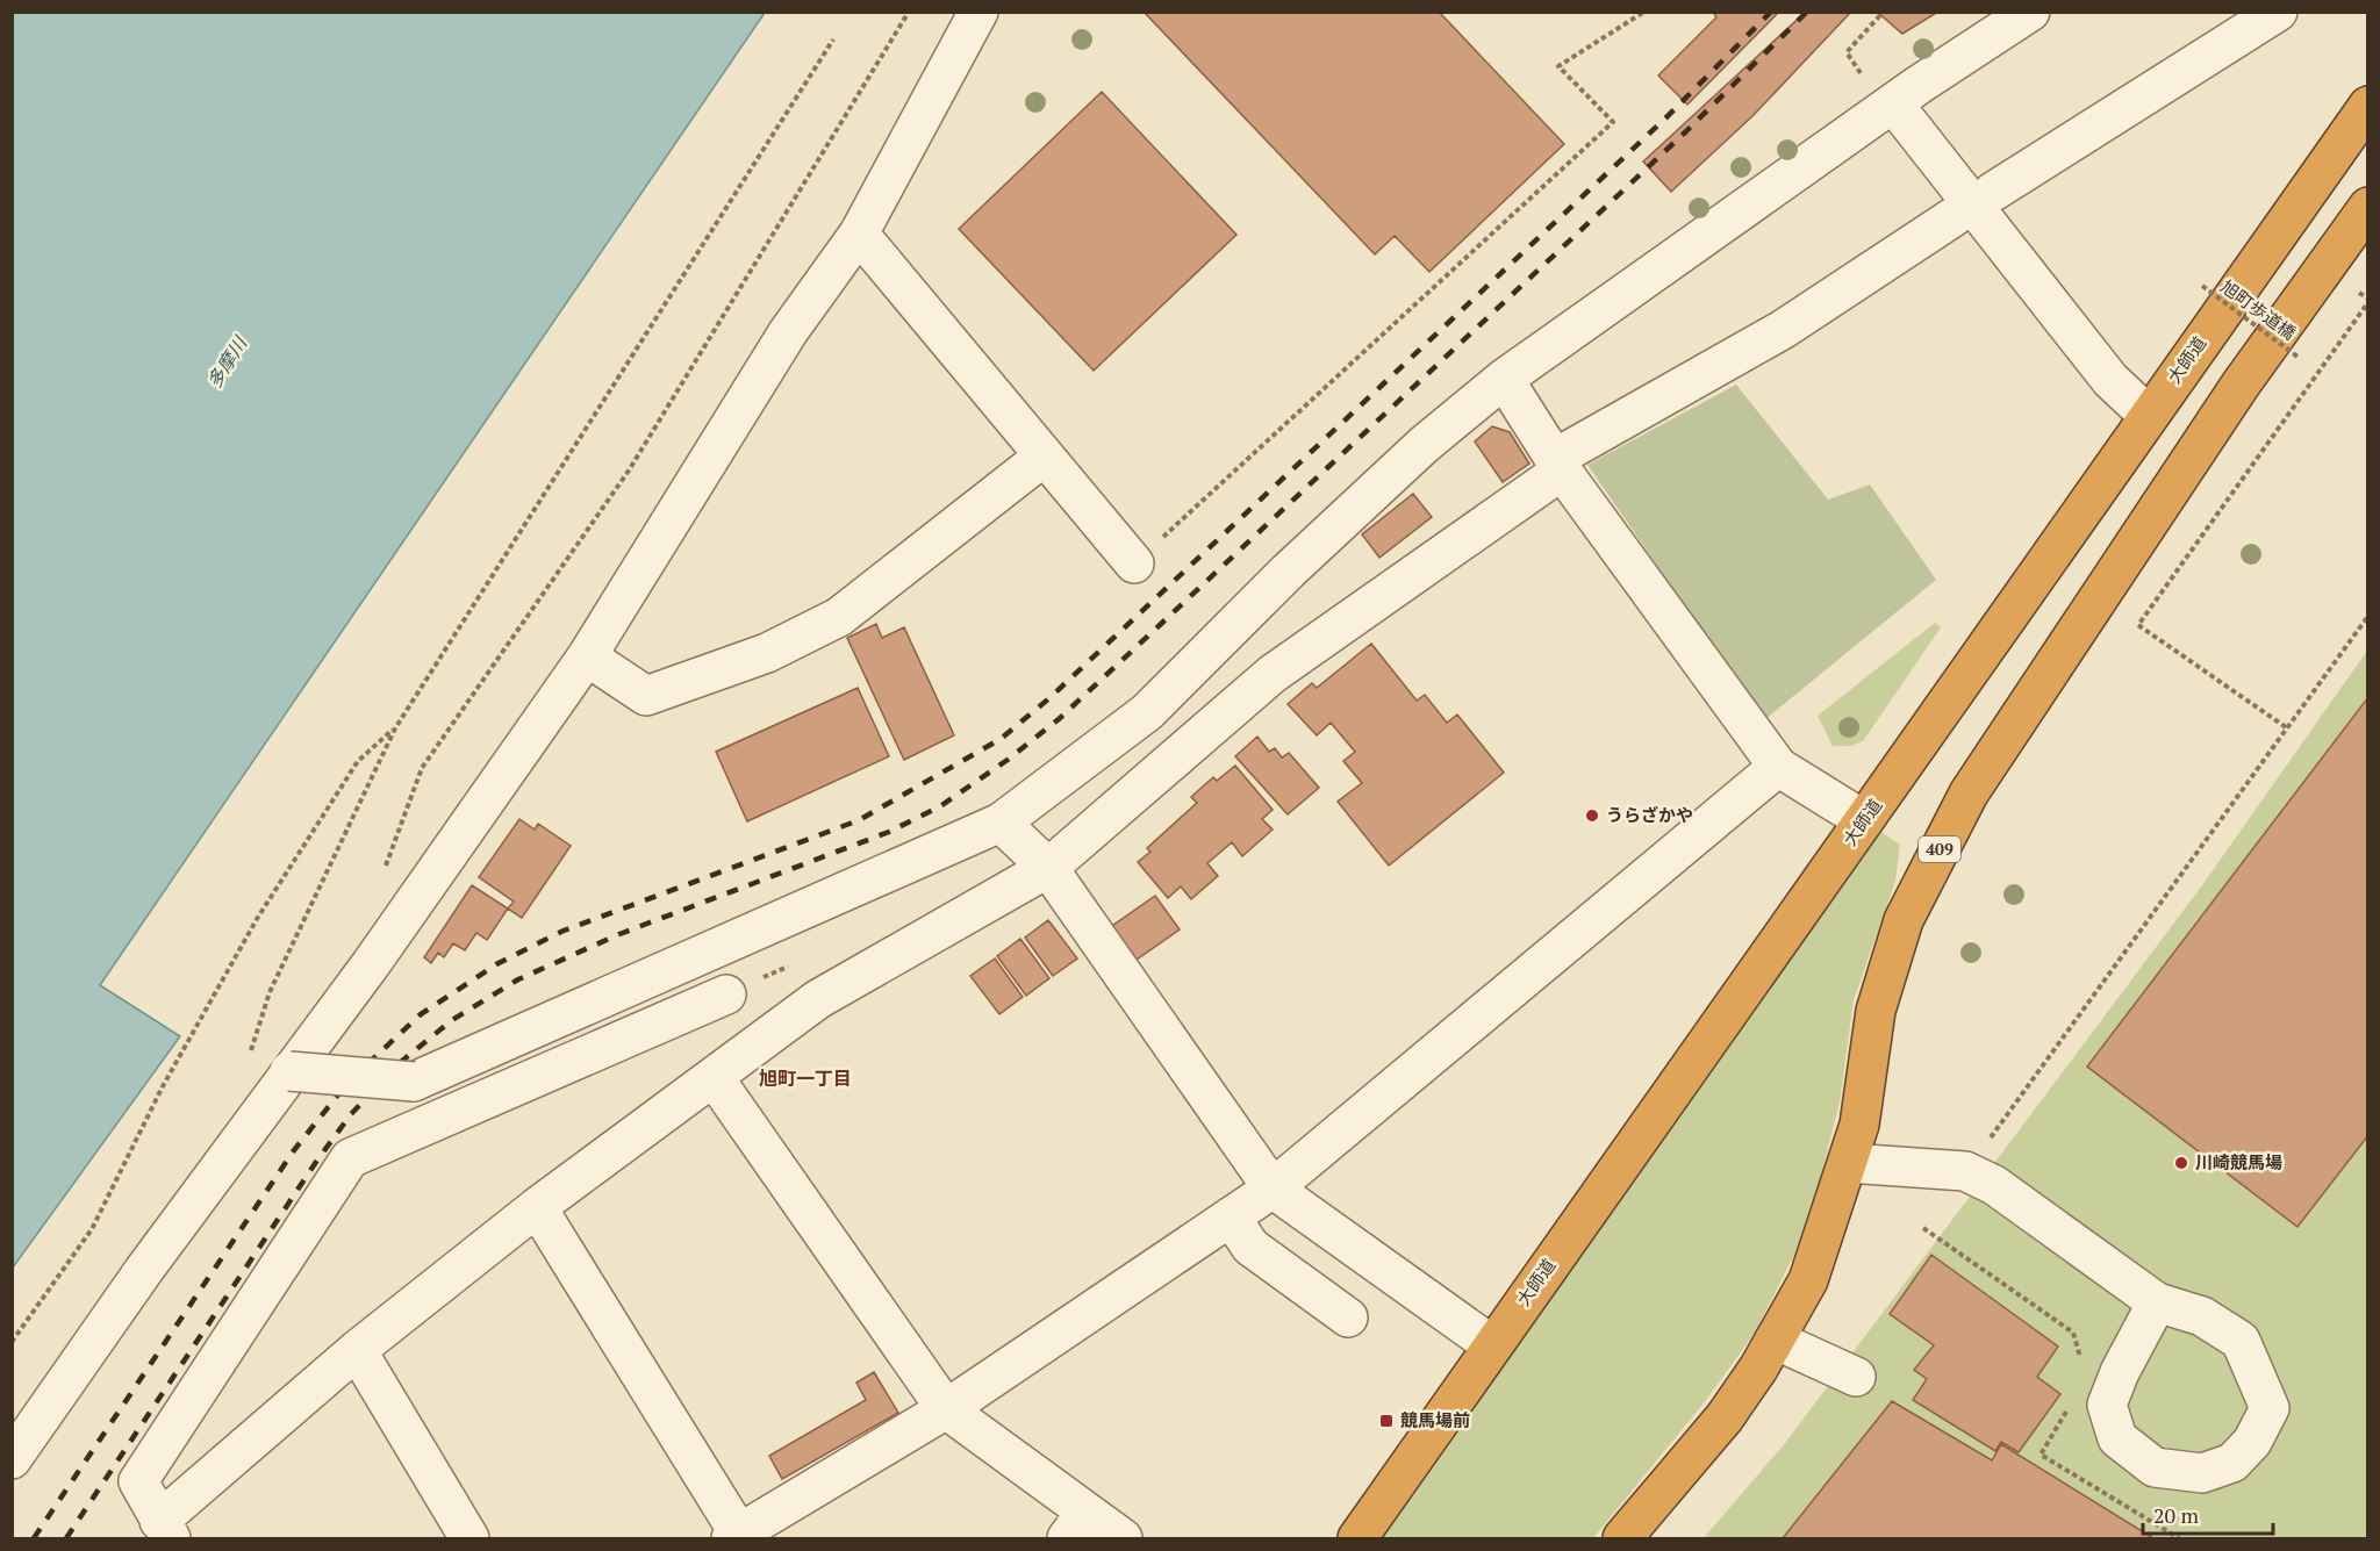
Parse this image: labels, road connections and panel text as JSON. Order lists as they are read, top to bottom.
{
  "streets": {
    "highway": ["大師道", "409"],
    "path": ["旭町歩道橋"]
  },
  "districts": ["旭町一丁目"],
  "water": ["多摩川"],
  "places": {
    "other": ["うらざかや", "川崎競馬場"],
    "transit": ["競馬場前"]
  },
  "scale_bar": "20 m"
}
